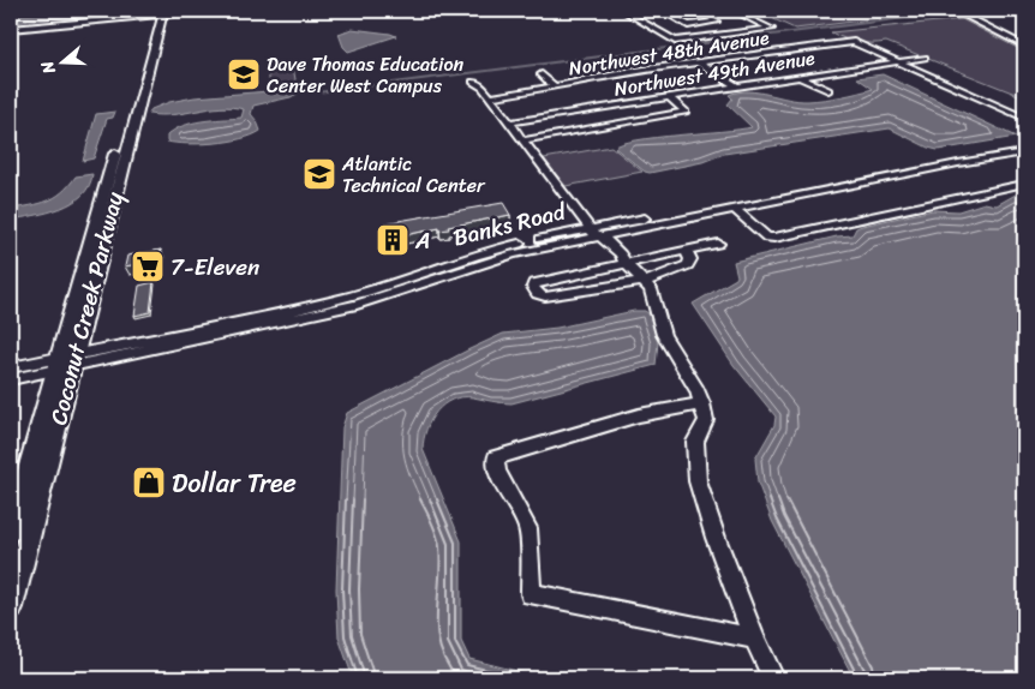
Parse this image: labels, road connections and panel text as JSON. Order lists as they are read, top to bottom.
{
  "streets": {
    "main road": ["Coconut Creek Parkway"],
    "street": ["Northwest 48th Avenue", "Northwest 49th Avenue", "Banks Road"]
  },
  "crossings": [
    ["Northwest 48th Avenue", "Northwest 49th Avenue"],
    ["Banks Road", "Coconut Creek Parkway"]
  ],
  "places": {
    "school or university": ["Dave Thomas Education Center West Campus", "Atlantic Technical Center"],
    "building": ["A"],
    "supermarket": ["7-Eleven"],
    "shop": ["Dollar Tree"]
  },
  "north": "left"
}
